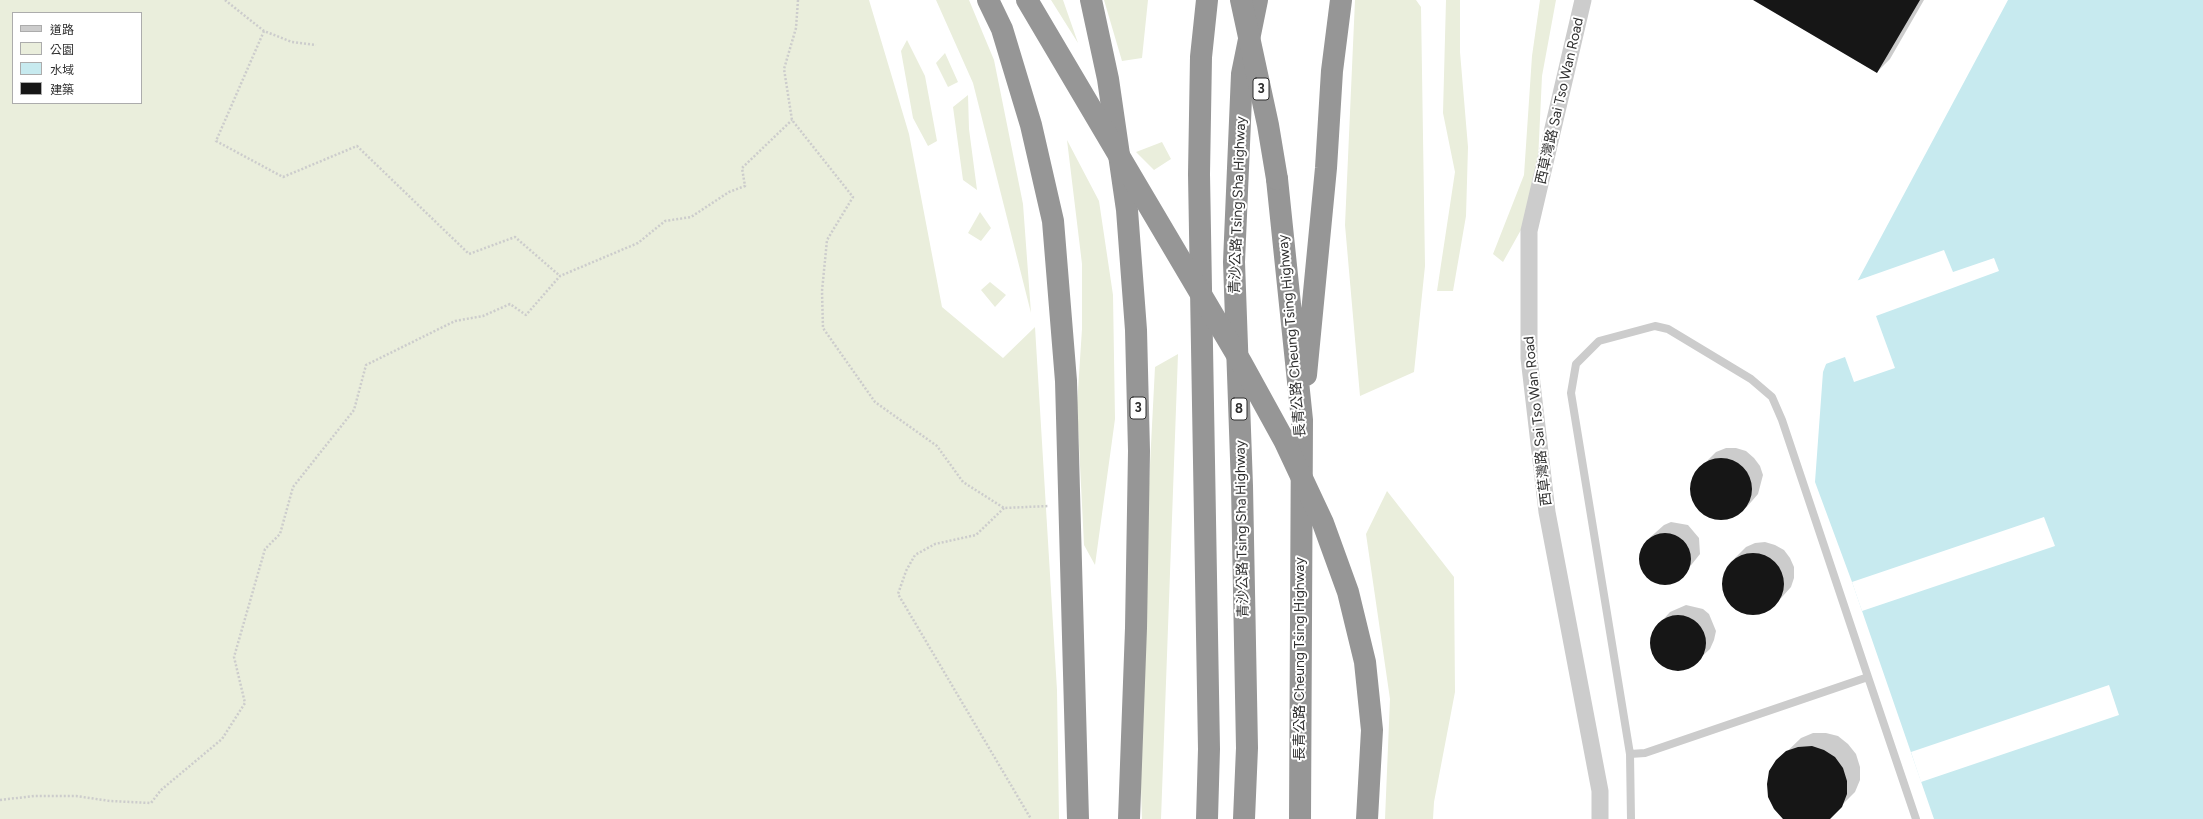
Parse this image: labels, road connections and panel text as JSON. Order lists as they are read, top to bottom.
{
  "streets": {
    "highway": [
      "3",
      "青沙公路 Tsing Sha Highway",
      "長青公路 Cheung Tsing Highway",
      "8"
    ],
    "street": ["西草灣路 Sai Tso Wan Road"]
  },
  "legend": [
    "道路",
    "公園",
    "水域",
    "建築"
  ]
}
